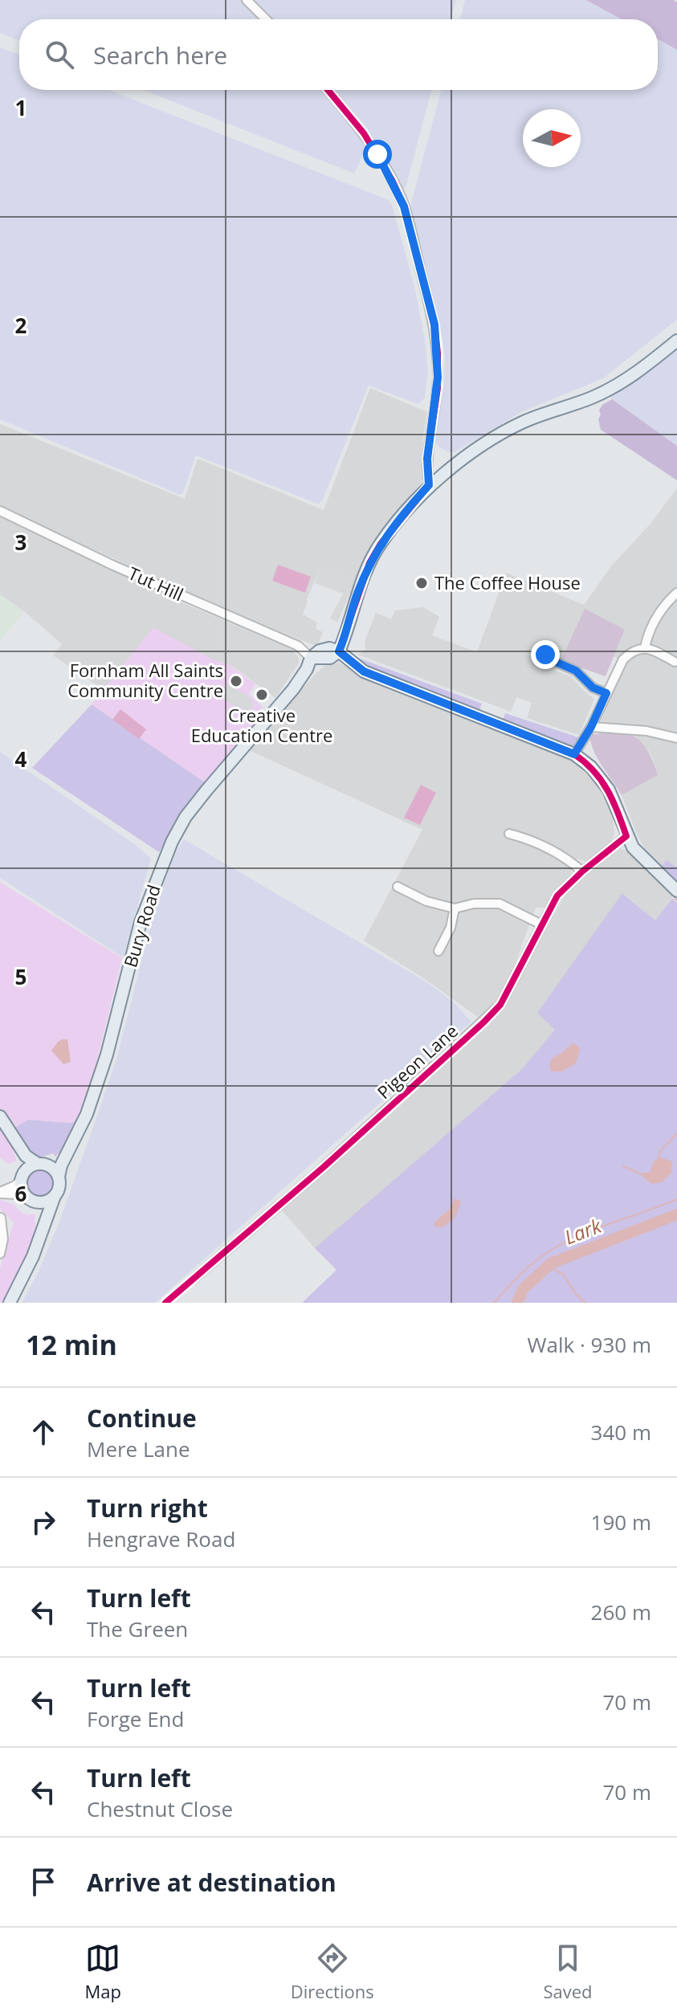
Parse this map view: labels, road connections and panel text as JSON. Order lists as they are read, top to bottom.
{
  "streets": {
    "main road": ["Bury Road"],
    "street": ["Tut Hill", "Pigeon Lane"]
  },
  "crossings": [
    ["Tut Hill", "Bury Road"]
  ],
  "water": ["Lark"],
  "places": ["The Coffee House", "Fornham All Saints Community Centre", "Creative Education Centre"],
  "north": "right",
  "page": {
    "search": "Search here",
    "heading": ["12 min", "Walk · 930 m"],
    "list": [
      ["Continue", "Mere Lane", "340 m"],
      ["Turn right", "Hengrave Road", "190 m"],
      ["Turn left", "The Green", "260 m"],
      ["Turn left", "Forge End", "70 m"],
      ["Turn left", "Chestnut Close", "70 m"],
      "Arrive at destination"
    ],
    "nav": ["Map", "Directions", "Saved"]
  },
  "grid": {
    "rows": [
      "1",
      "2",
      "3",
      "4",
      "5",
      "6"
    ]
  }
}
